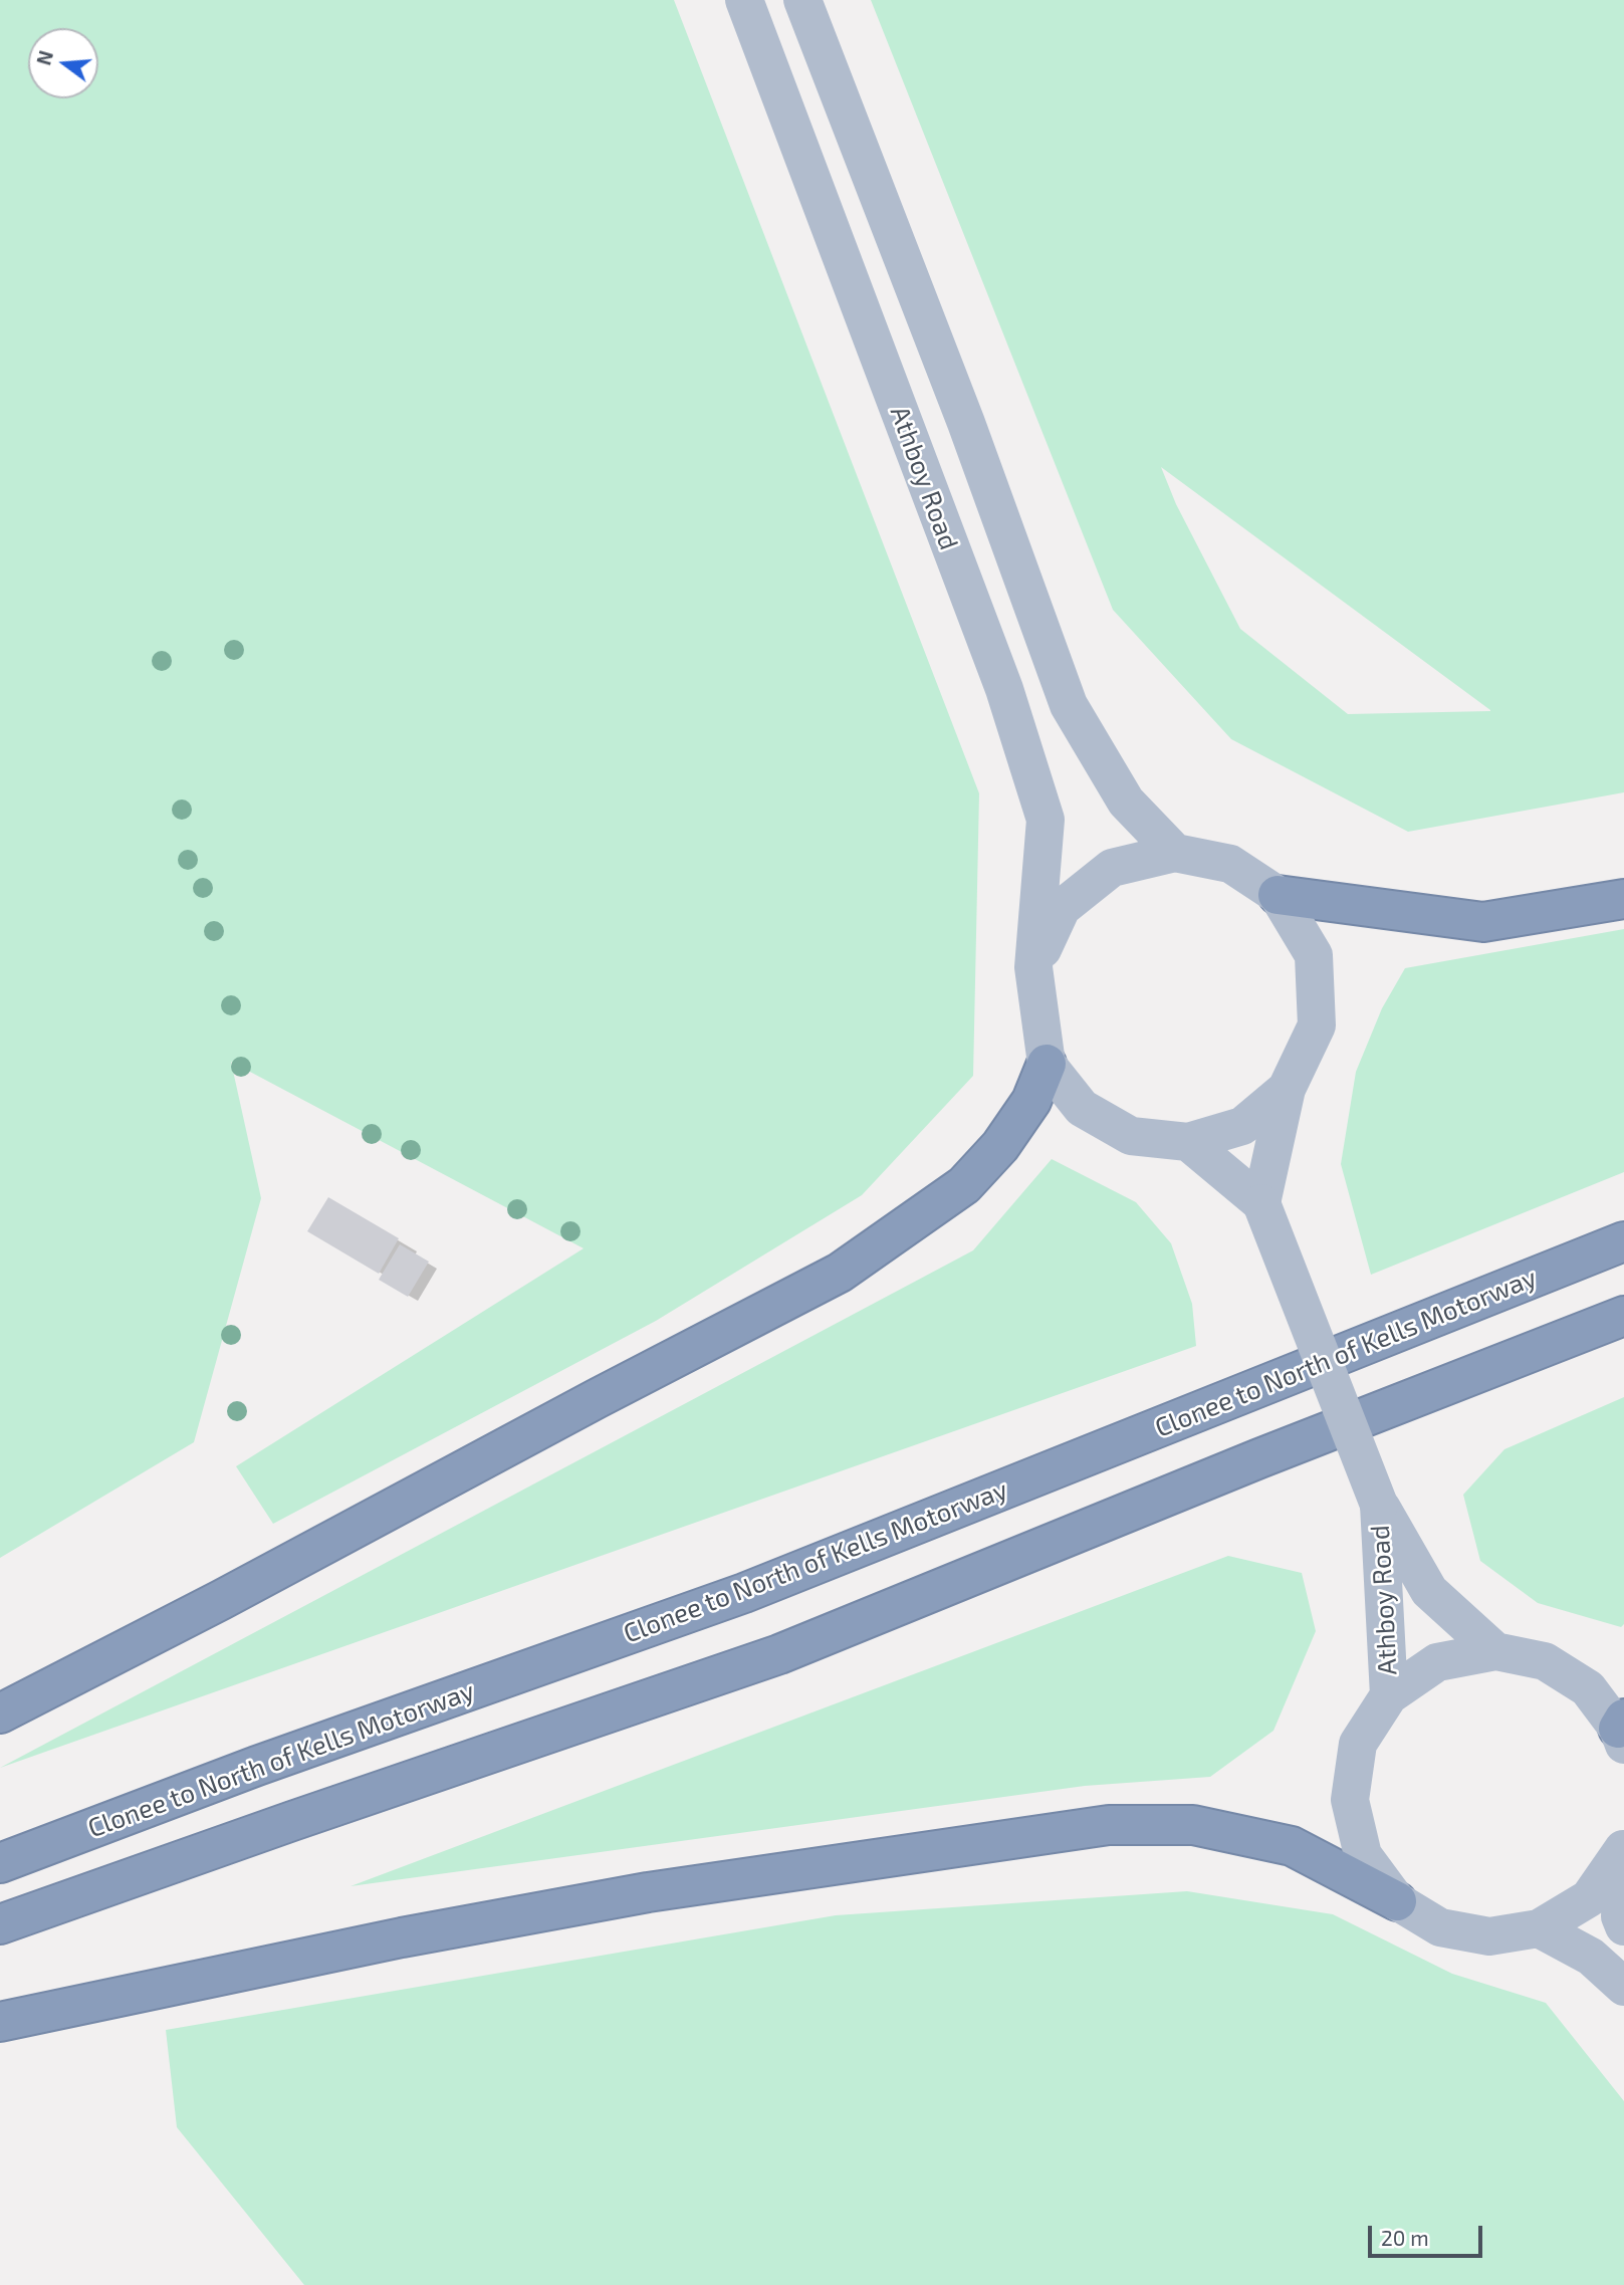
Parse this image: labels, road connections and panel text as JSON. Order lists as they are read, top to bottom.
{
  "streets": {
    "highway": ["Clonee to North of Kells Motorway"],
    "main road": ["Athboy Road"]
  },
  "scale_bar": "20 m",
  "north": "left"
}
